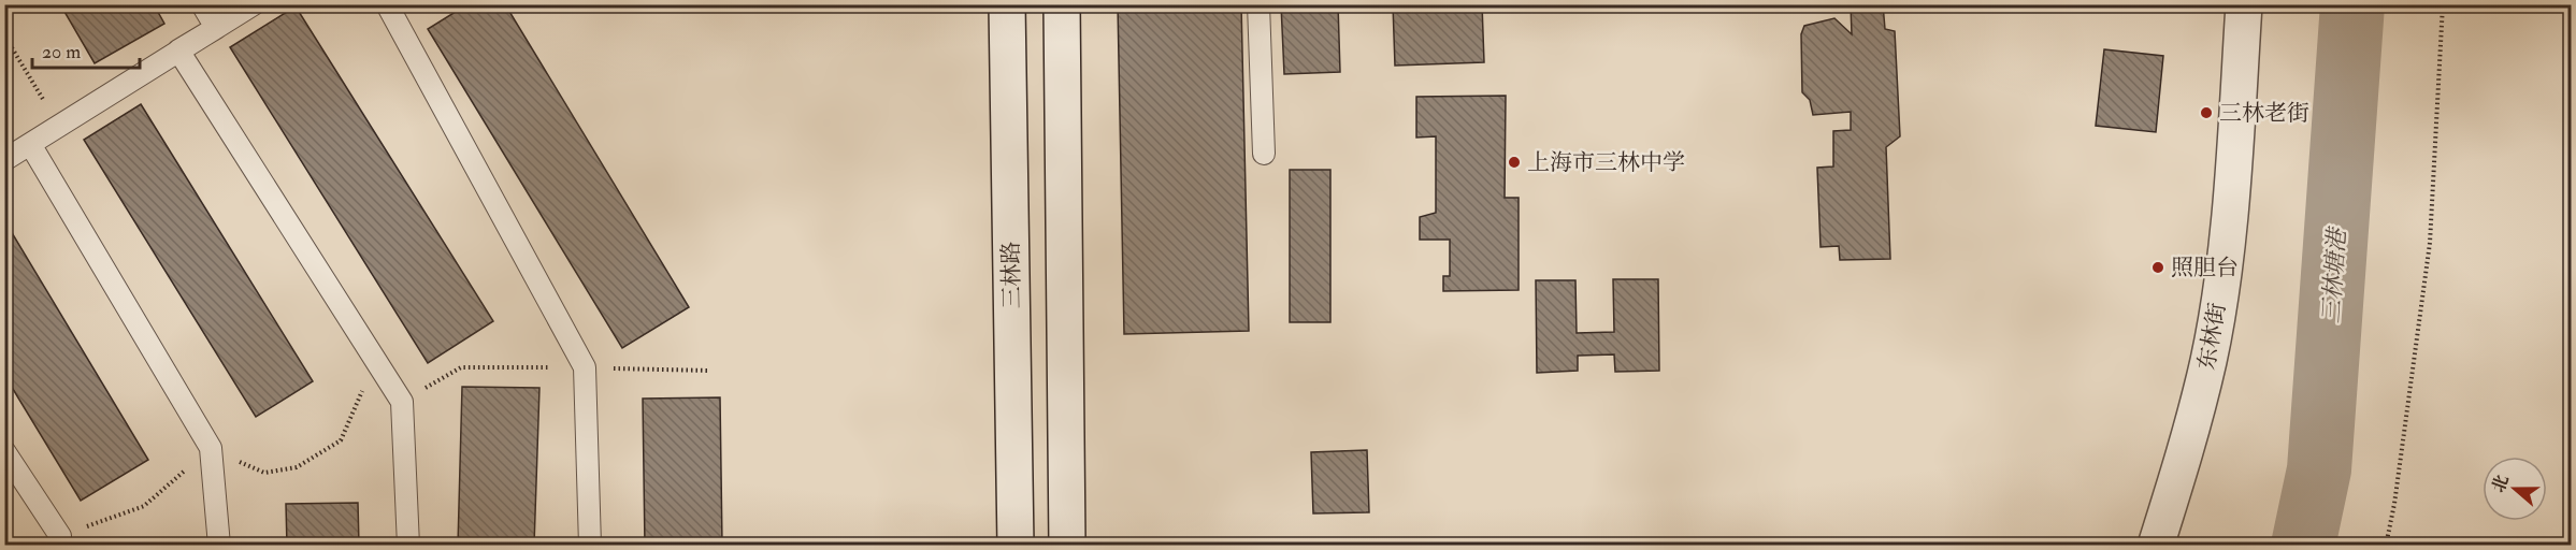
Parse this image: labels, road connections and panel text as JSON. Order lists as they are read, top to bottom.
{
  "streets": {
    "main road": ["三林路", "东林街"]
  },
  "water": ["三林塘港"],
  "places": ["三林老街", "上海市三林中学", "照胆台"],
  "scale_bar": "20 m",
  "north": "left"
}
